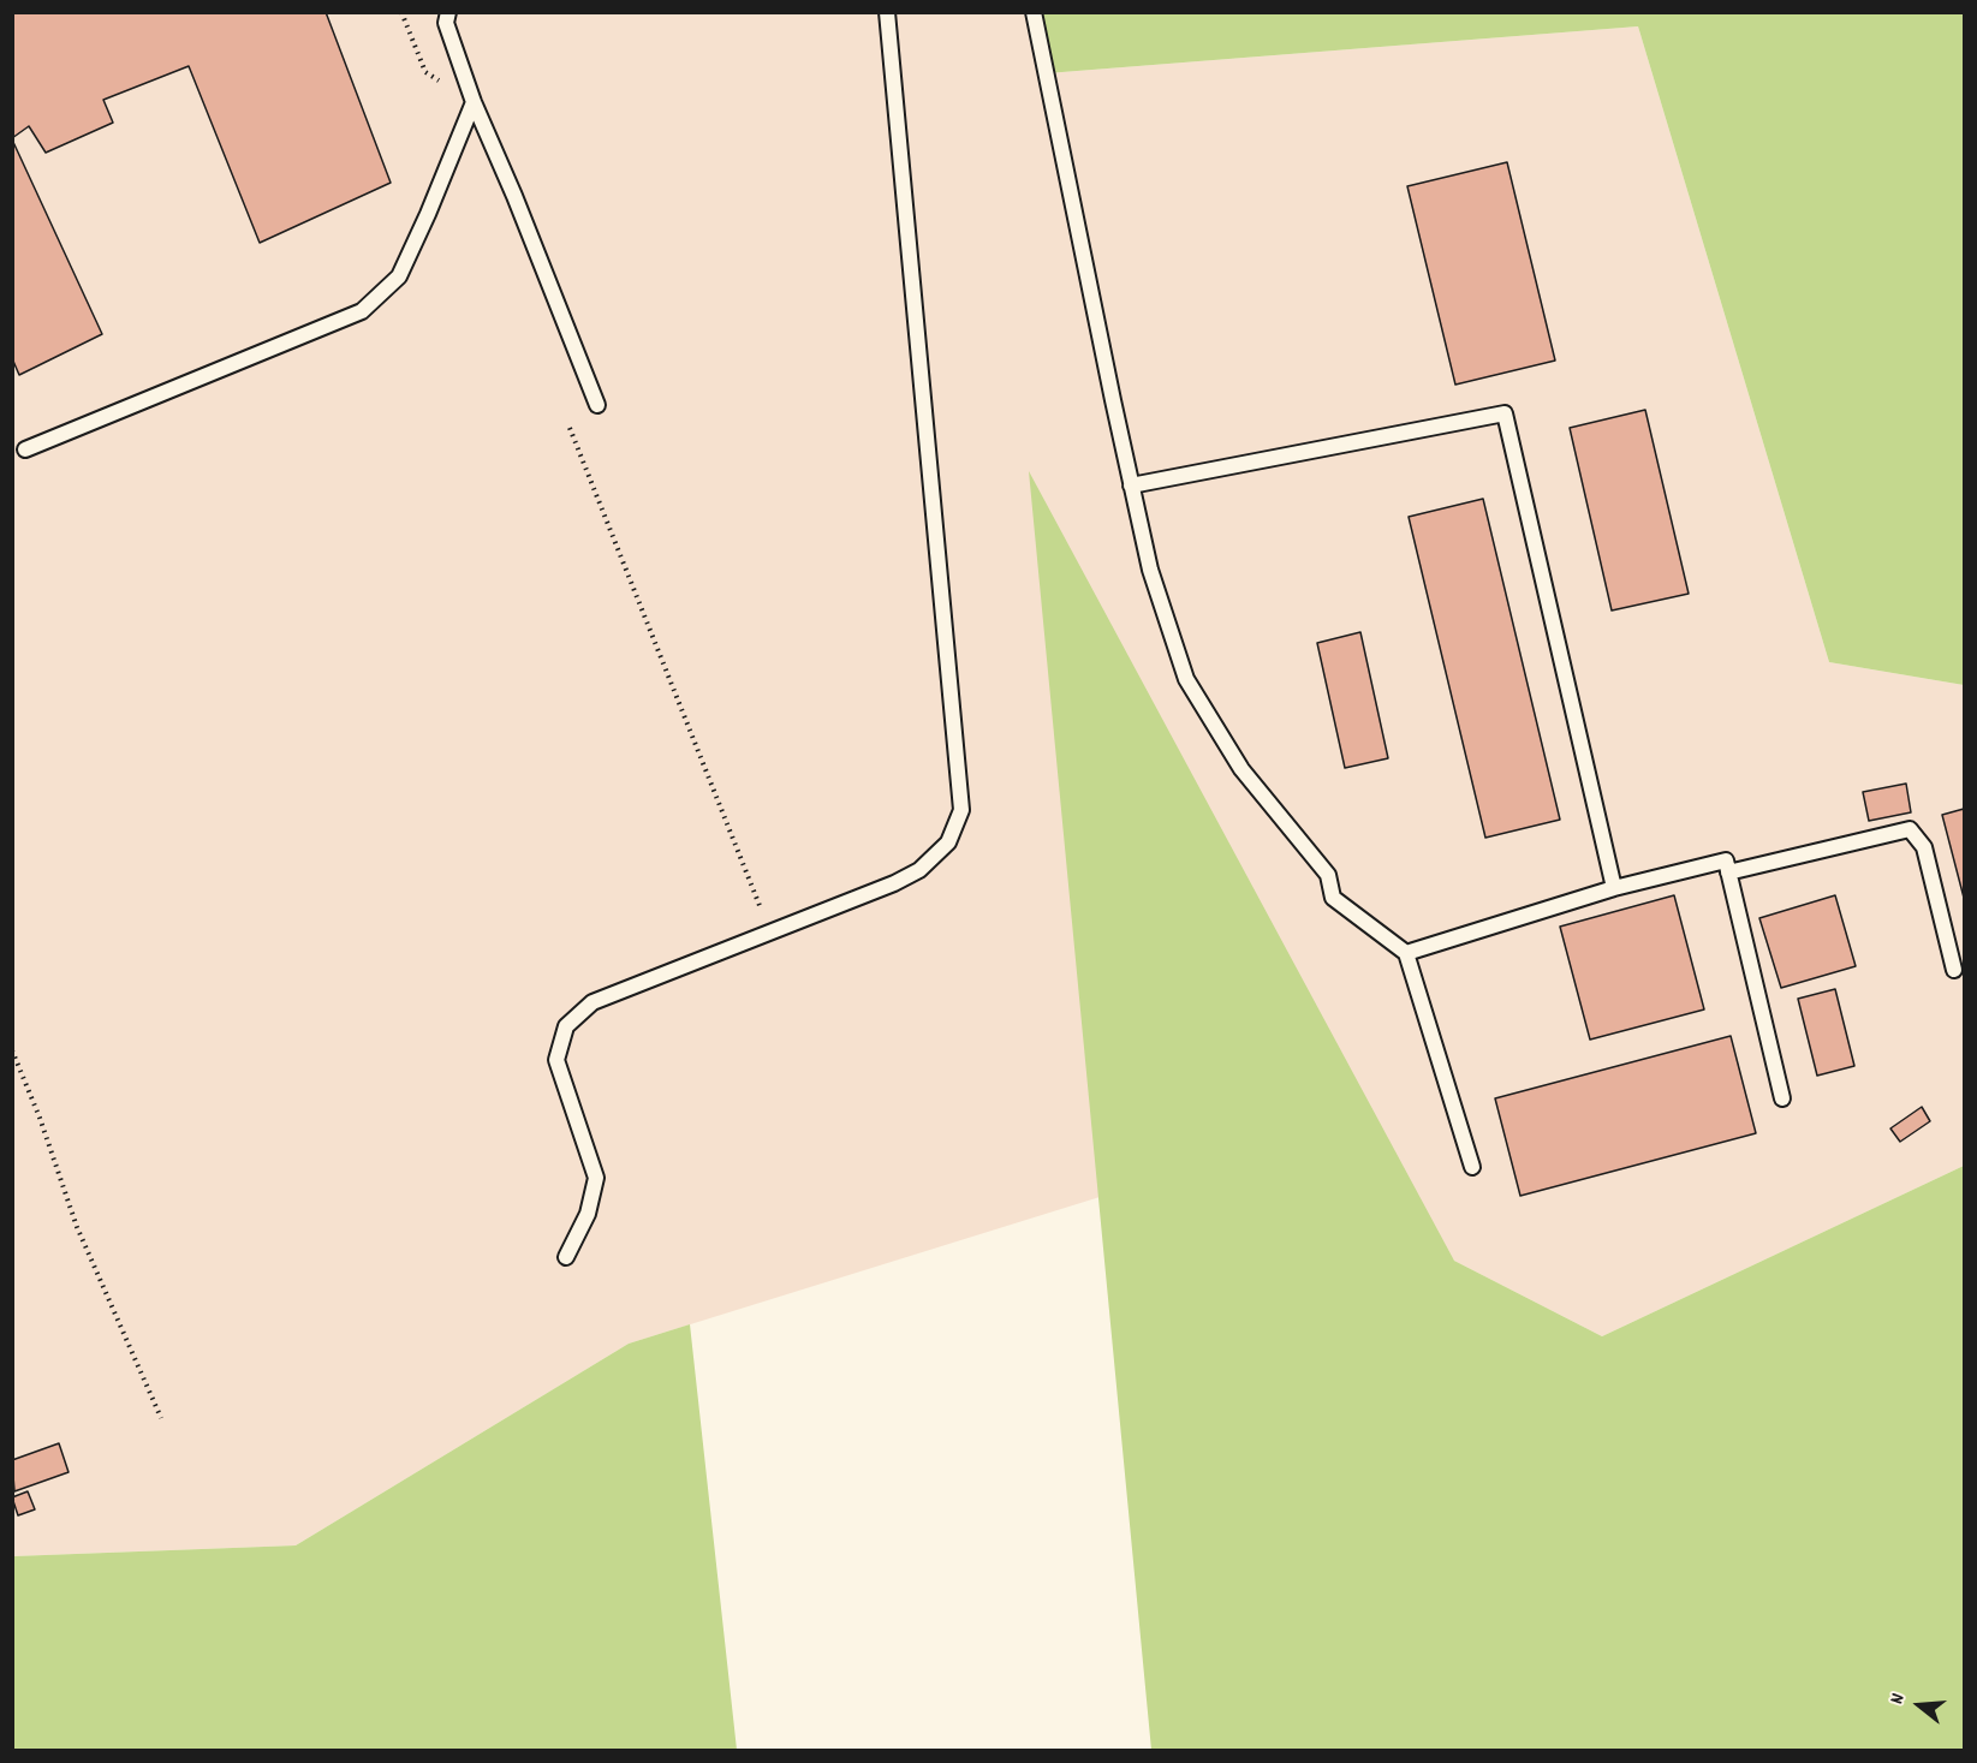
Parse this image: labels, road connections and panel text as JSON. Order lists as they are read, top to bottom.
{
  "north": "left"
}
